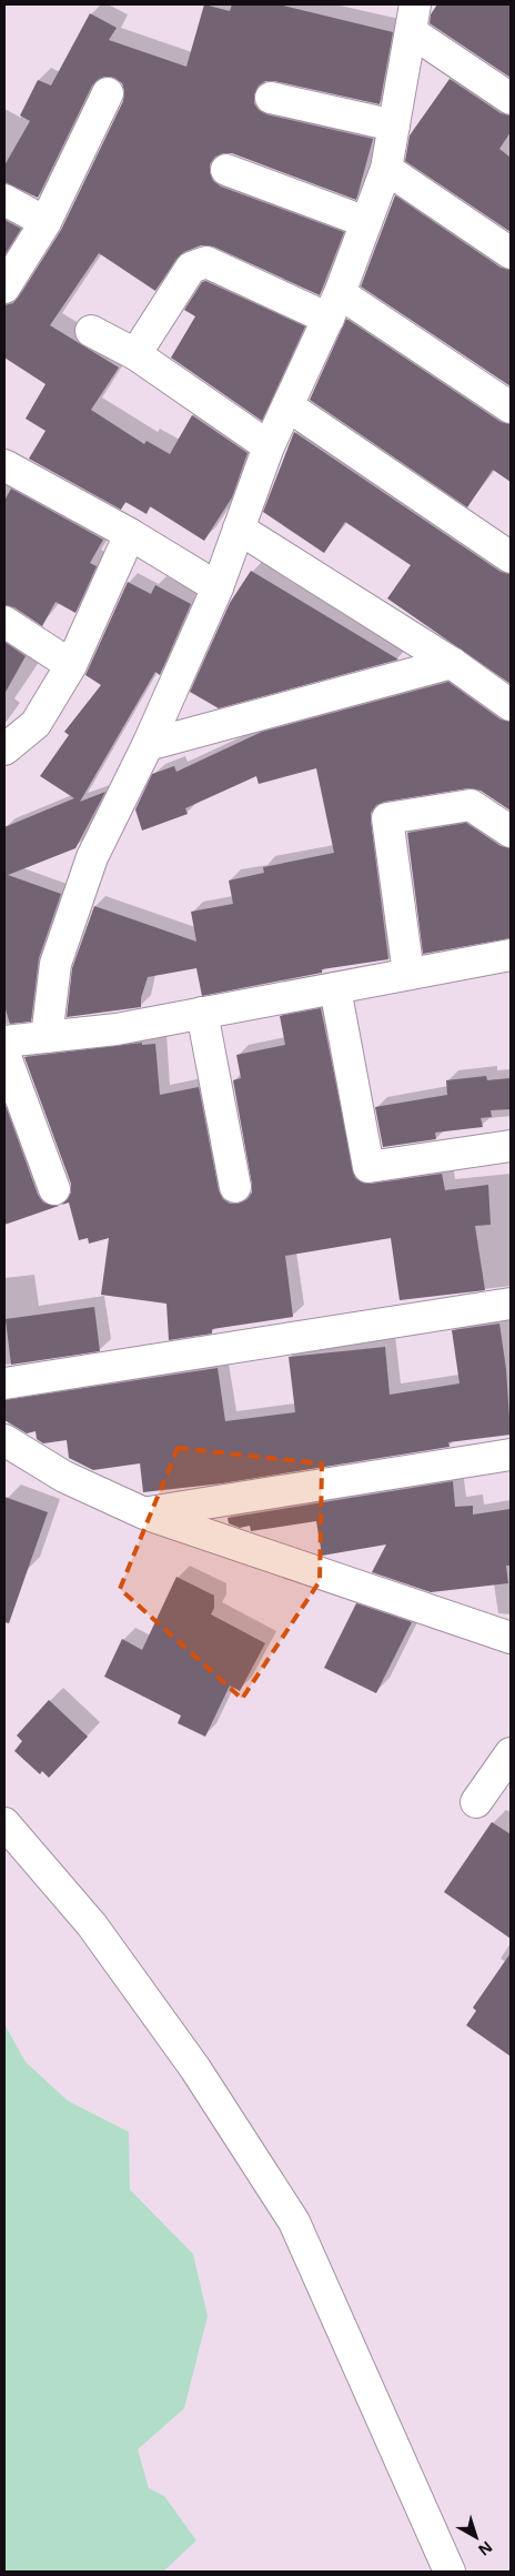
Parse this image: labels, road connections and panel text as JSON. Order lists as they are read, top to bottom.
{
  "north": "bottom right"
}
